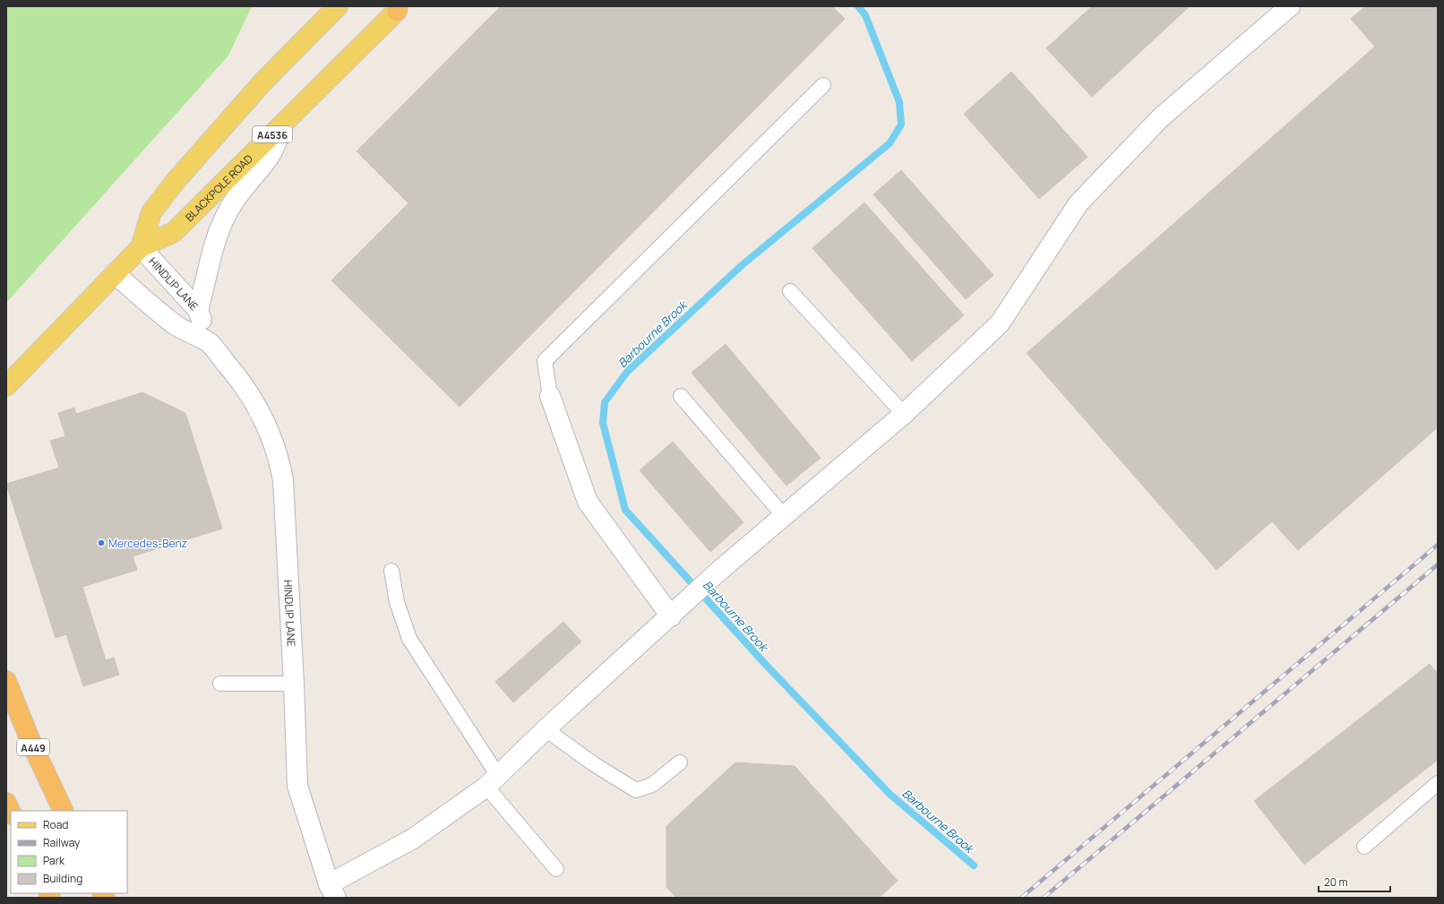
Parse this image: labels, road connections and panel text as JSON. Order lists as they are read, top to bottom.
{
  "streets": {
    "highway": ["A449"],
    "main road": ["A4536", "BLACKPOLE ROAD"],
    "street": ["HINDLIP LANE"]
  },
  "crossings": [
    ["BLACKPOLE ROAD", "HINDLIP LANE"]
  ],
  "water": ["Barbourne Brook"],
  "places": ["Mercedes-Benz"],
  "legend": [
    "Road",
    "Railway",
    "Park",
    "Building"
  ],
  "scale_bar": "20 m"
}
